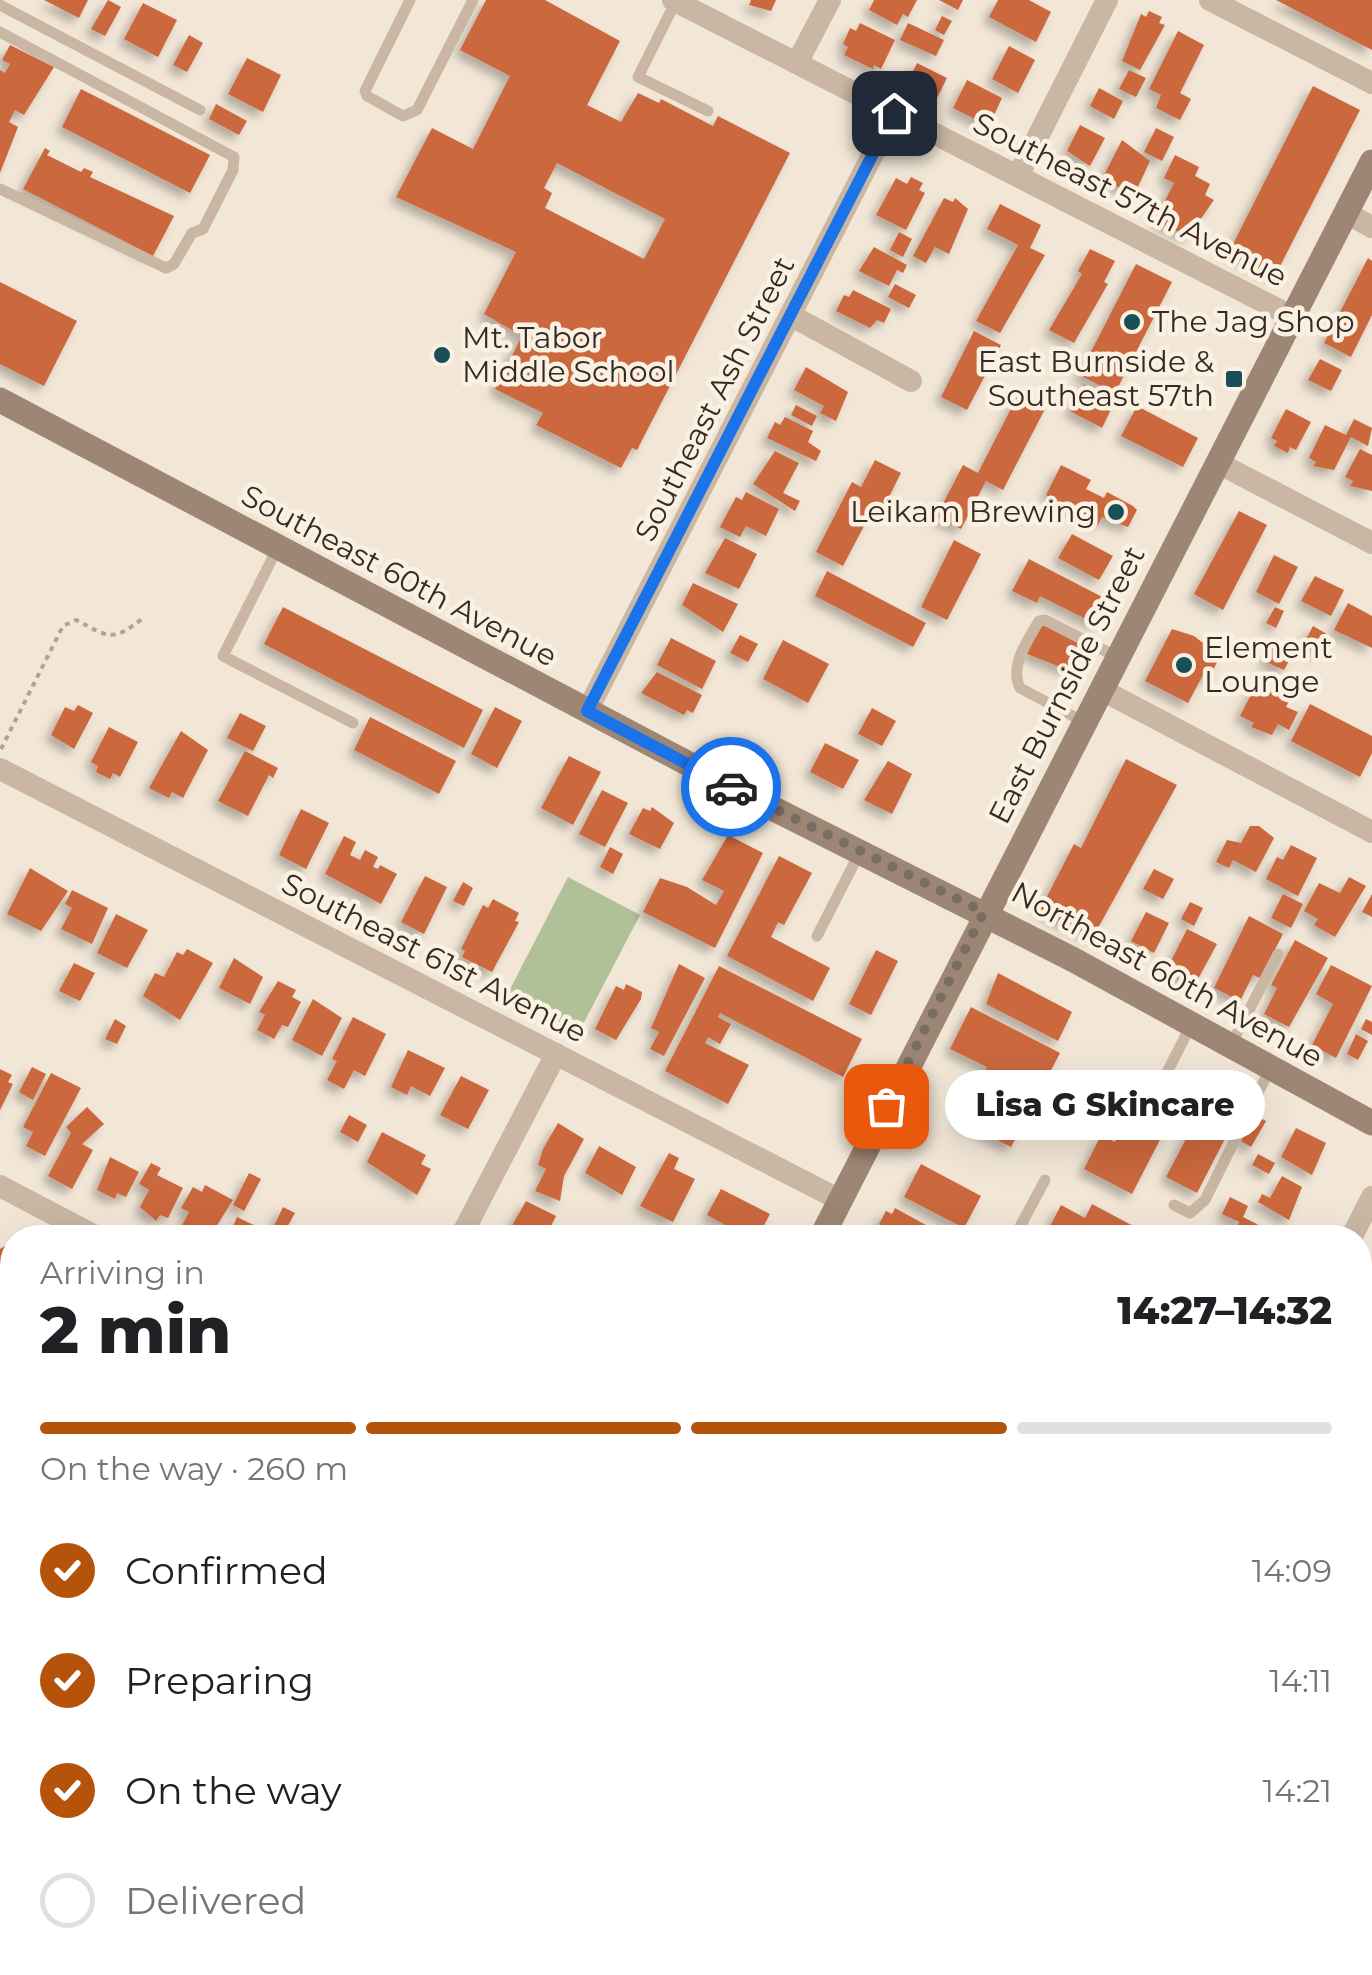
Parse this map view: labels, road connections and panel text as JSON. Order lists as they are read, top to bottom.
{
  "streets": {
    "main road": ["Southeast 60th Avenue", "East Burnside Street", "Northeast 60th Avenue"],
    "street": ["Southeast 57th Avenue", "Southeast Ash Street", "Southeast 61st Avenue"]
  },
  "crossings": [
    ["Southeast 57th Avenue", "Southeast Ash Street"],
    ["Southeast 57th Avenue", "East Burnside Street"],
    ["Southeast Ash Street", "Southeast 60th Avenue"],
    ["Southeast 60th Avenue", "East Burnside Street"],
    ["Southeast 60th Avenue", "Northeast 60th Avenue"],
    ["East Burnside Street", "Southeast 61st Avenue"],
    ["East Burnside Street", "Northeast 60th Avenue"]
  ],
  "places": {
    "other": [
      "The Jag Shop",
      "Mt. Tabor Middle School",
      "Leikam Brewing",
      "Element Lounge",
      "Lisa G Skincare"
    ],
    "transit": ["East Burnside & Southeast 57th"]
  },
  "page": {
    "bubble": "Lisa G Skincare",
    "heading": ["2 min", "Arriving in", "14:27–14:32"],
    "bar": "On the way · 260 m",
    "list": [
      ["Confirmed", "14:09"],
      ["Preparing", "14:11"],
      ["On the way", "14:21"],
      "Delivered"
    ]
  }
}
